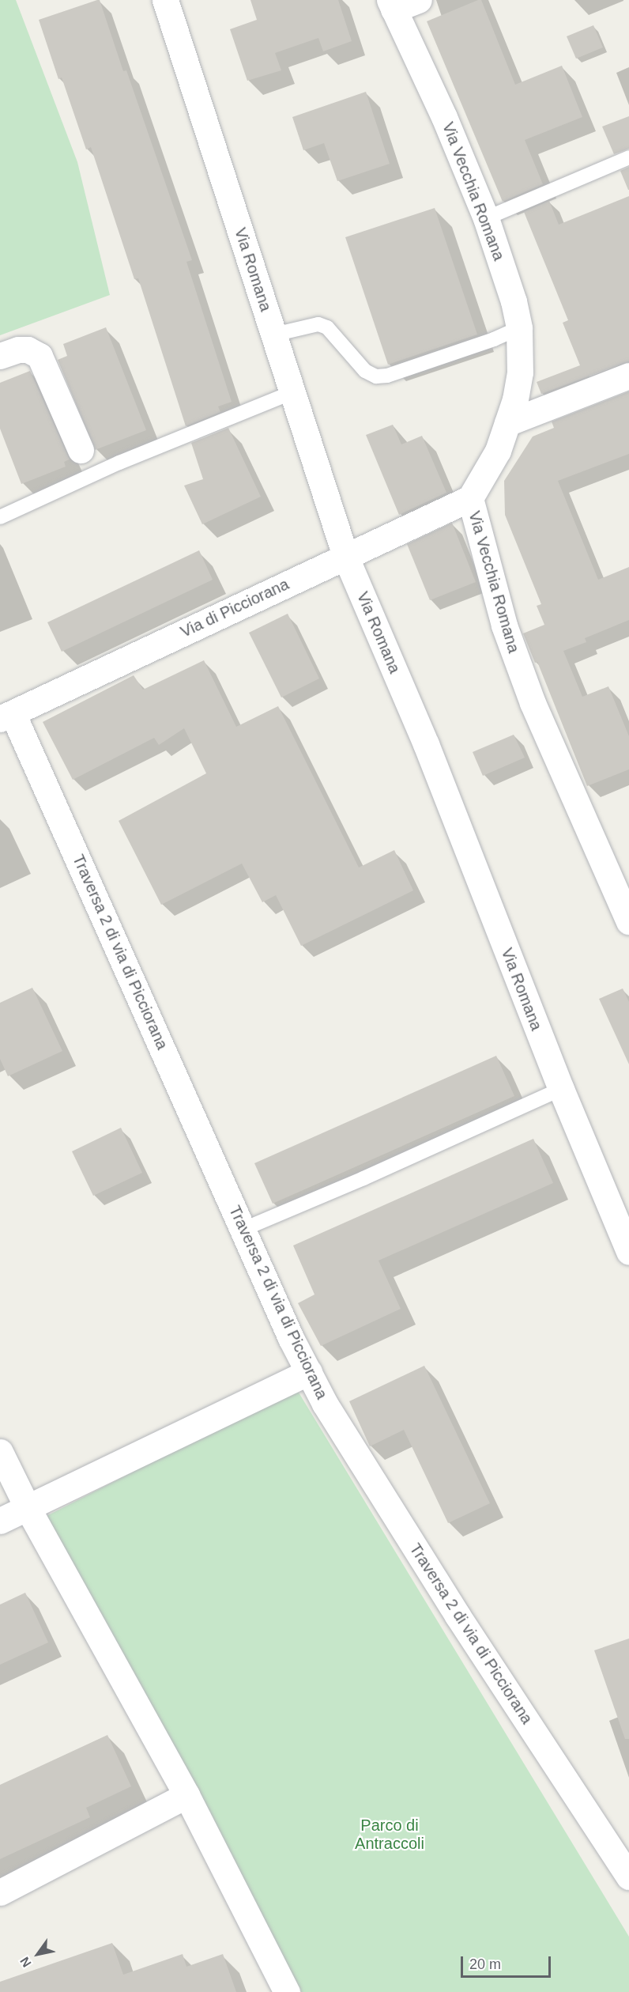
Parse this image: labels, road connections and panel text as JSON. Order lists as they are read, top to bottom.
{
  "streets": {
    "street": [
      "Via Vecchia Romana",
      "Via Romana",
      "Via di Picciorana",
      "Traversa 2 di via di Picciorana"
    ]
  },
  "crossings": [
    ["Via Vecchia Romana", "Via di Picciorana"],
    ["Via Romana", "Via di Picciorana"],
    ["Via di Picciorana", "Traversa 2 di via di Picciorana"]
  ],
  "parks": ["Parco di Antraccoli"],
  "scale_bar": "20 m",
  "north": "bottom left"
}
